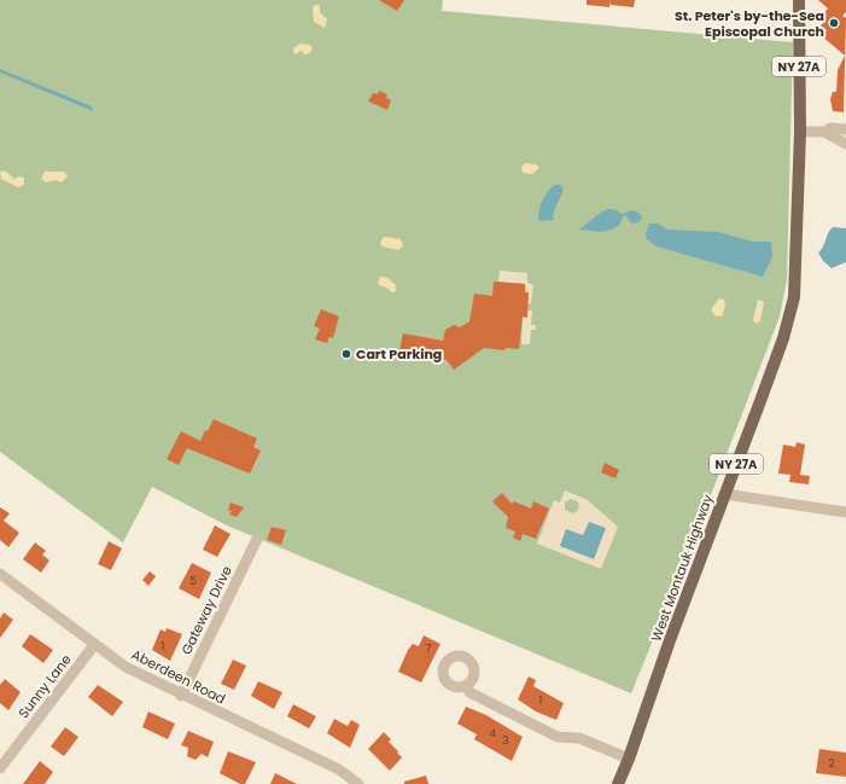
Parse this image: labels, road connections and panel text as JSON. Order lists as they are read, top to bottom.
{
  "streets": {
    "main road": ["NY 27A", "West Montauk Highway"],
    "street": ["Gateway Drive", "Aberdeen Road", "Sunny Lane"]
  },
  "crossings": [
    ["NY 27A", "West Montauk Highway"],
    ["Gateway Drive", "Aberdeen Road"],
    ["Aberdeen Road", "Sunny Lane"]
  ],
  "places": ["St. Peter's by-the-Sea Episcopal Church", "Cart Parking"],
  "house_numbers": [
    "5",
    "1",
    "7",
    "1",
    "4",
    "3",
    "2"
  ]
}
